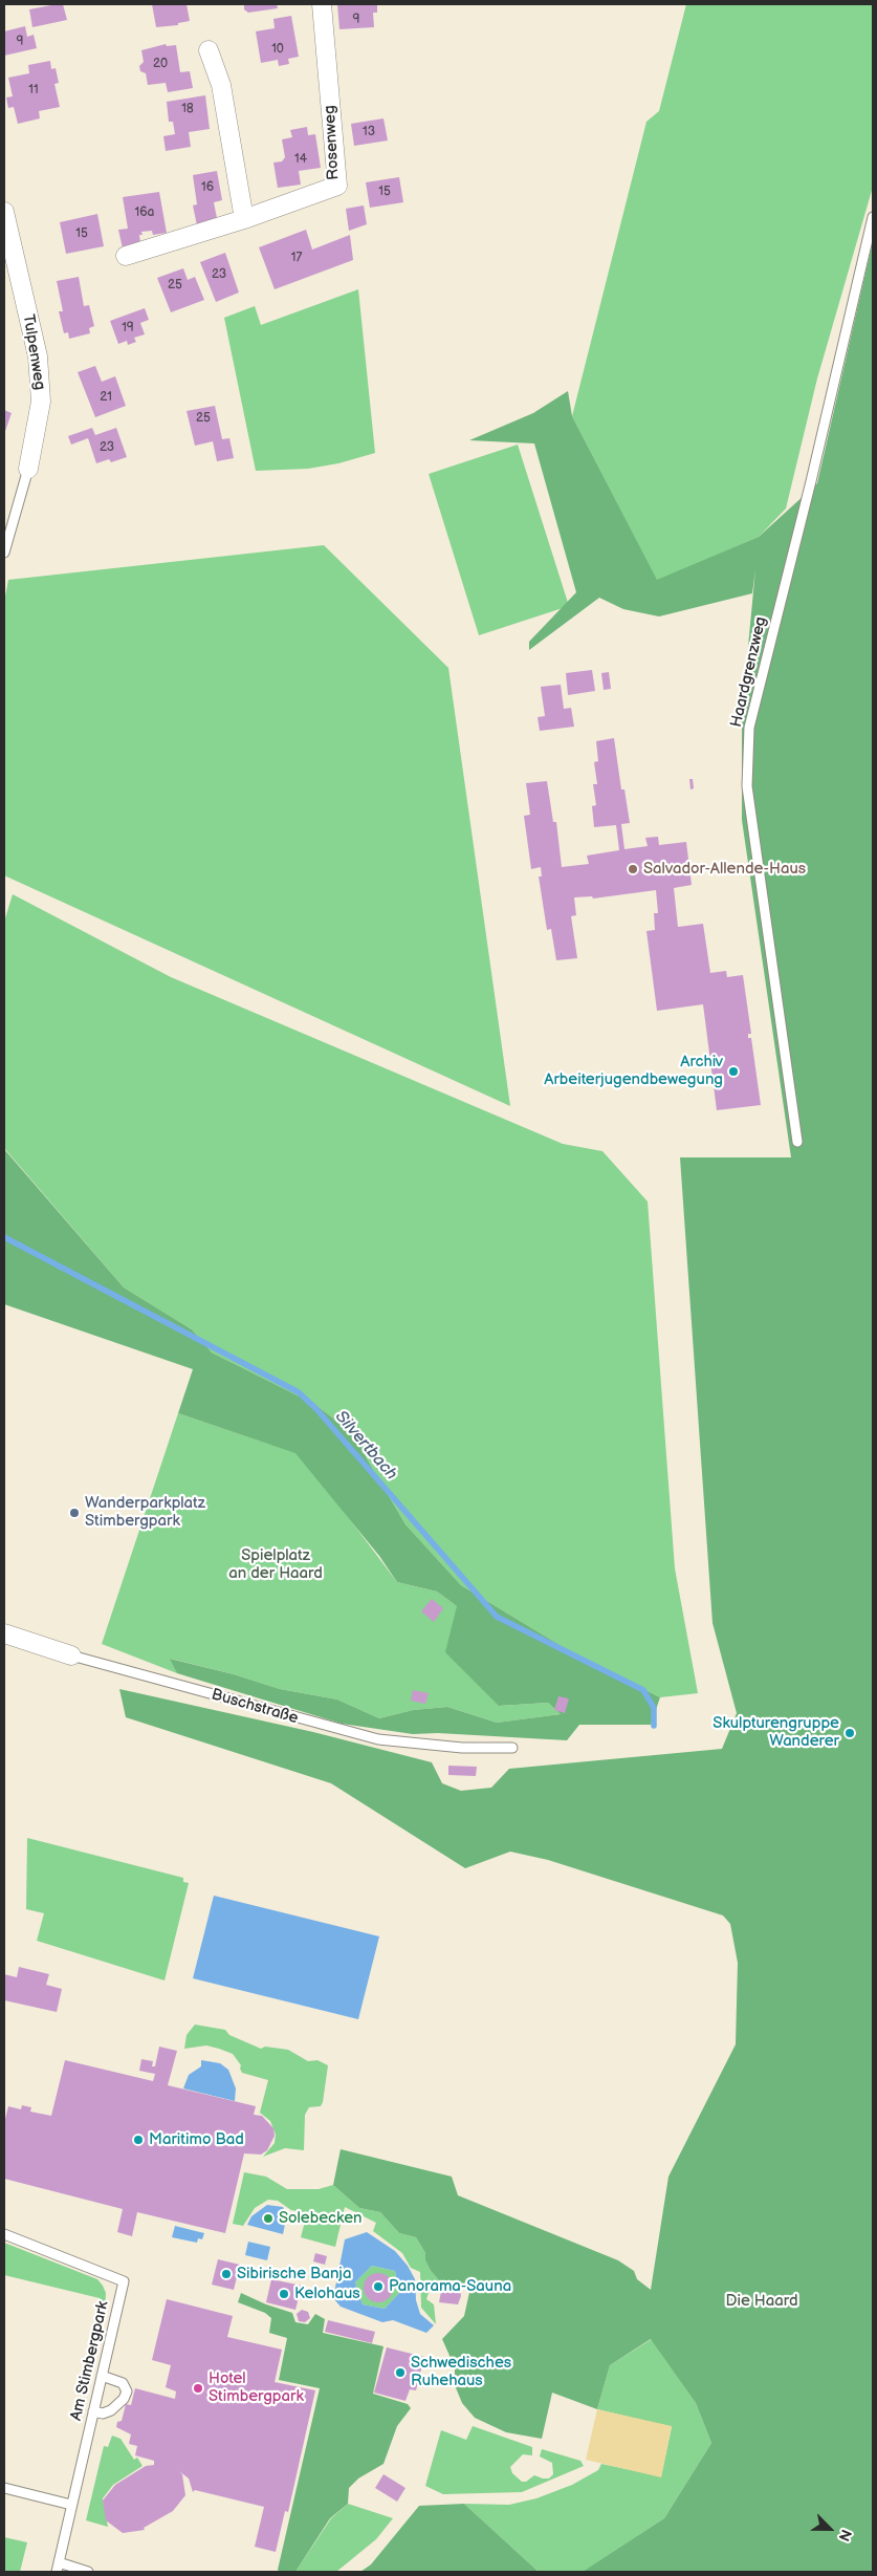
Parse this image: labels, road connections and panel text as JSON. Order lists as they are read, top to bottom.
{
  "streets": {
    "street": ["Rosenweg", "Tulpenweg", "Buschstraße"],
    "lane": ["Haardgrenzweg", "Am Stimbergpark"]
  },
  "water": ["Silvertbach"],
  "parks": ["Spielplatz an der Haard", "Die Haard"],
  "places": [
    "Salvador-Allende-Haus",
    "Archiv Arbeiterjugendbewegung",
    "Wanderparkplatz Stimbergpark",
    "Skulpturengruppe Wanderer",
    "Maritimo Bad",
    "Solebecken",
    "Sibirische Banja",
    "Panorama-Sauna",
    "Kelohaus",
    "Schwedisches Ruhehaus",
    "Hotel Stimbergpark"
  ],
  "house_numbers": [
    "9",
    "9",
    "10",
    "20",
    "11",
    "18",
    "13",
    "14",
    "16",
    "15",
    "16a",
    "15",
    "17",
    "23",
    "25",
    "19",
    "21",
    "25",
    "23"
  ],
  "north": "bottom right"
}
